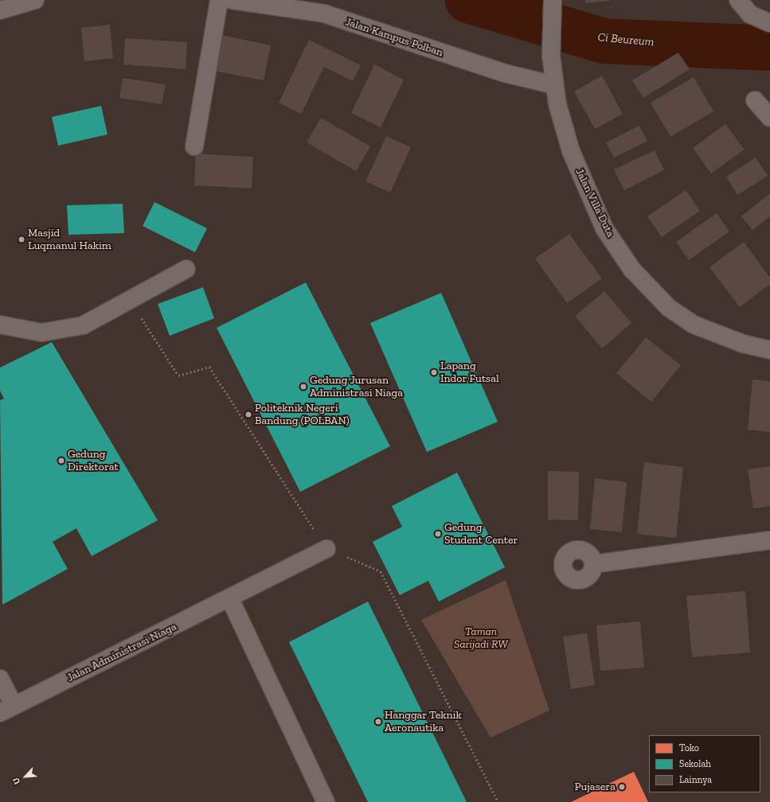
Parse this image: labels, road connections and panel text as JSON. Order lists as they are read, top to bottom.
{
  "streets": {
    "street": ["Jalan Kampus Polban", "Jalan Villa Duta", "Jalan Administrasi Niaga"]
  },
  "crossings": [
    ["Jalan Kampus Polban", "Jalan Villa Duta"]
  ],
  "water": ["Ci Beureum"],
  "parks": ["Taman Sarijadi RW"],
  "places": [
    "Masjid Luqmanul Hakim",
    "Lapang Indor Futsal",
    "Gedung Jurusan Administrasi Niaga",
    "Politeknik Negeri Bandung (POLBAN)",
    "Gedung Direktorat",
    "Gedung Student Center",
    "Hanggar Teknik Aeronautika",
    "Pujasera"
  ],
  "legend": ["Toko", "Sekolah", "Lainnya"],
  "north": "bottom left"
}
